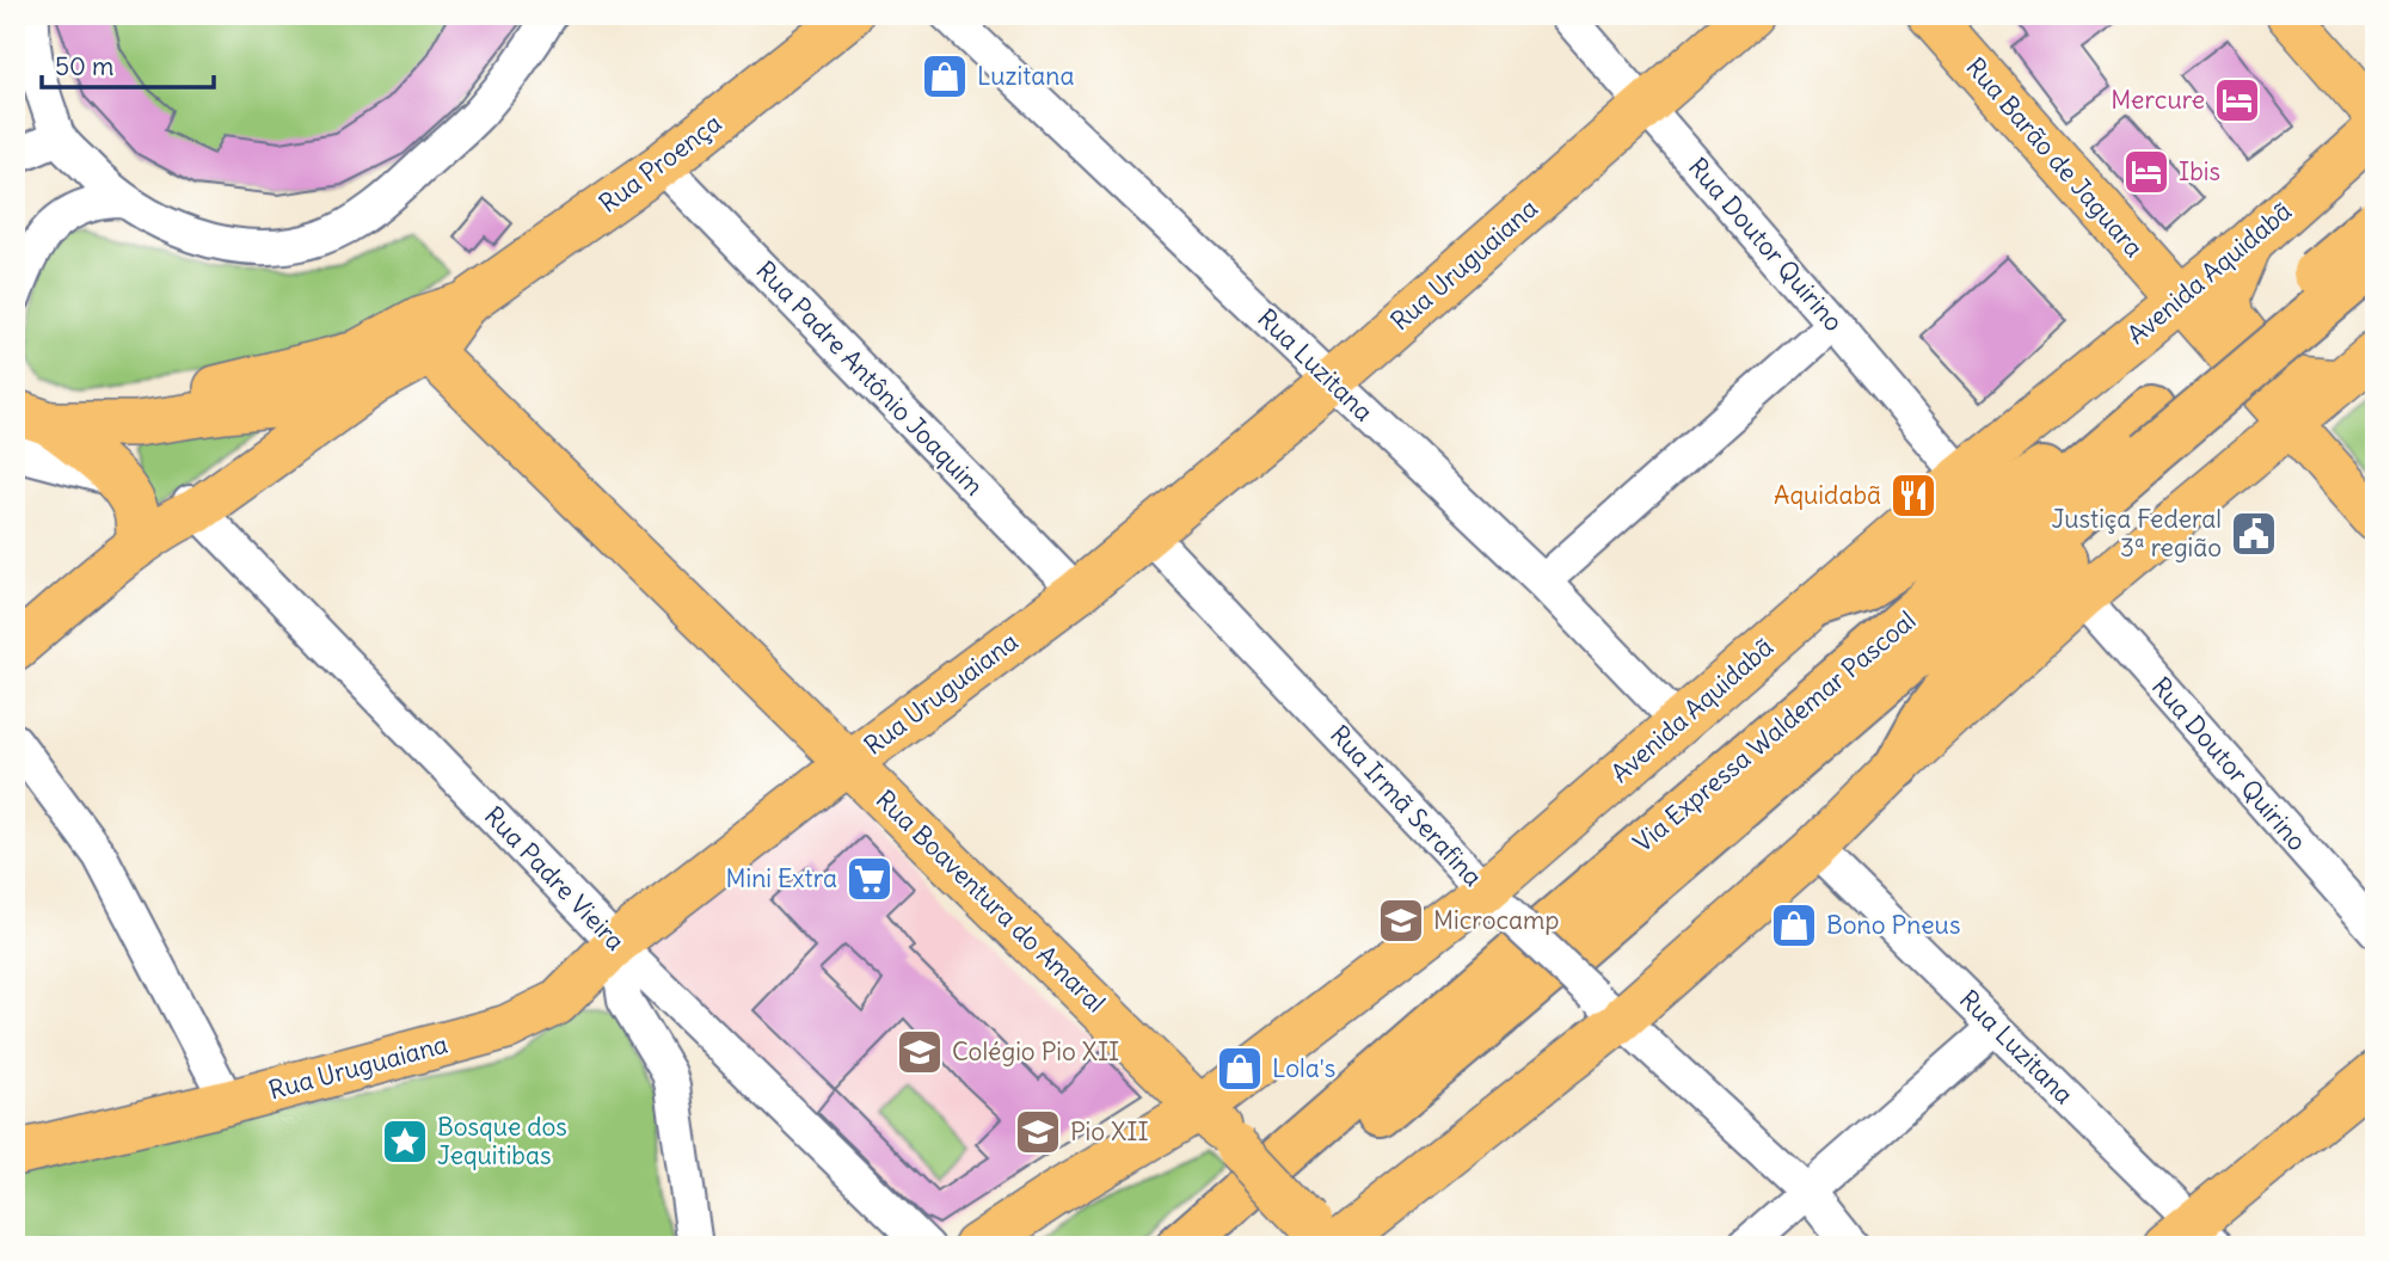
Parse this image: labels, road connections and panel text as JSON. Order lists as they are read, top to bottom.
{
  "streets": {
    "highway": ["Via Expressa Waldemar Pascoal"],
    "main road": [
      "Rua Barão de Jaguara",
      "Rua Proença",
      "Rua Uruguaiana",
      "Avenida Aquidabã",
      "Rua Boaventura do Amaral"
    ],
    "street": [
      "Rua Doutor Quirino",
      "Rua Luzitana",
      "Rua Padre Antônio Joaquim",
      "Rua Irmã Serafina",
      "Rua Padre Vieira"
    ]
  },
  "crossings": [
    ["Rua Barão de Jaguara", "Avenida Aquidabã"],
    ["Rua Proença", "Rua Padre Antônio Joaquim"],
    ["Rua Proença", "Rua Padre Vieira"],
    ["Rua Proença", "Rua Boaventura do Amaral"],
    ["Rua Doutor Quirino", "Rua Uruguaiana"],
    ["Rua Doutor Quirino", "Avenida Aquidabã"],
    ["Rua Uruguaiana", "Rua Luzitana"],
    ["Rua Uruguaiana", "Rua Padre Antônio Joaquim"],
    ["Rua Uruguaiana", "Rua Irmã Serafina"],
    ["Rua Uruguaiana", "Rua Padre Vieira"],
    ["Rua Uruguaiana", "Rua Boaventura do Amaral"],
    ["Avenida Aquidabã", "Rua Luzitana"],
    ["Avenida Aquidabã", "Rua Irmã Serafina"],
    ["Avenida Aquidabã", "Rua Boaventura do Amaral"]
  ],
  "places": {
    "shop": ["Luzitana", "Bono Pneus", "Lola's"],
    "hotel": ["Mercure", "Ibis"],
    "restaurant": ["Aquidabã"],
    "public building": ["Justiça Federal 3ª região"],
    "supermarket": ["Mini Extra"],
    "school or university": ["Microcamp", "Colégio Pio XII", "Pio XII"],
    "place": ["Bosque dos Jequitibas"]
  },
  "scale_bar": "50 m"
}
